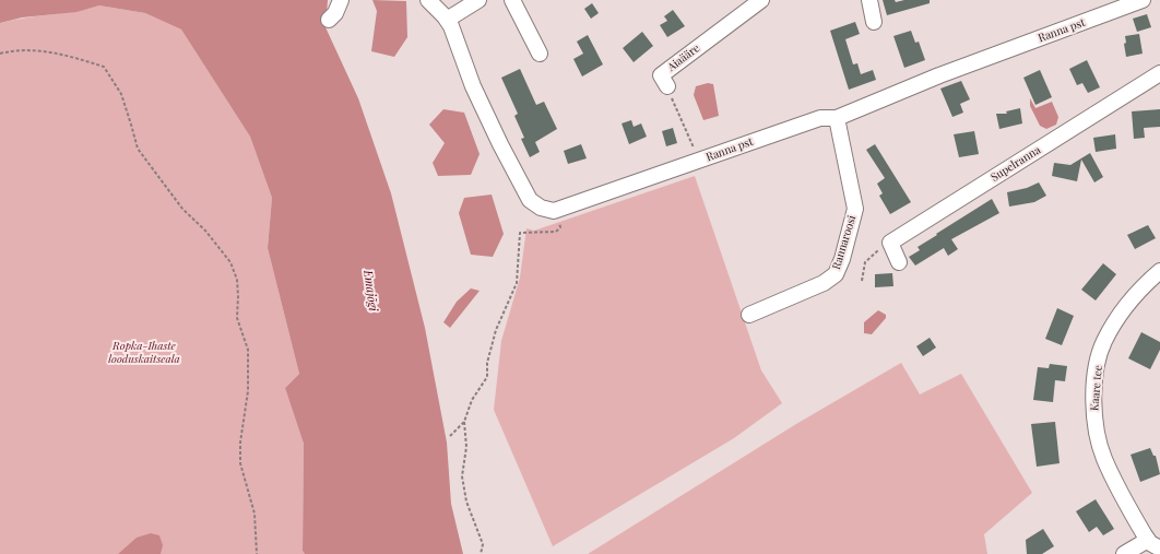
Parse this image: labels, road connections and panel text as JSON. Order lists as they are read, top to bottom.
{
  "streets": {
    "street": [
      "Ranna pst",
      "Aiaääre",
      "Supelranna",
      "Rannaroosi",
      "Kaare tee"
    ]
  },
  "crossings": [
    ["Ranna pst", "Aiaääre"],
    ["Ranna pst", "Rannaroosi"]
  ],
  "water": ["Emajõgi"],
  "parks": ["Ropka-Ihaste looduskaitseala"]
}
